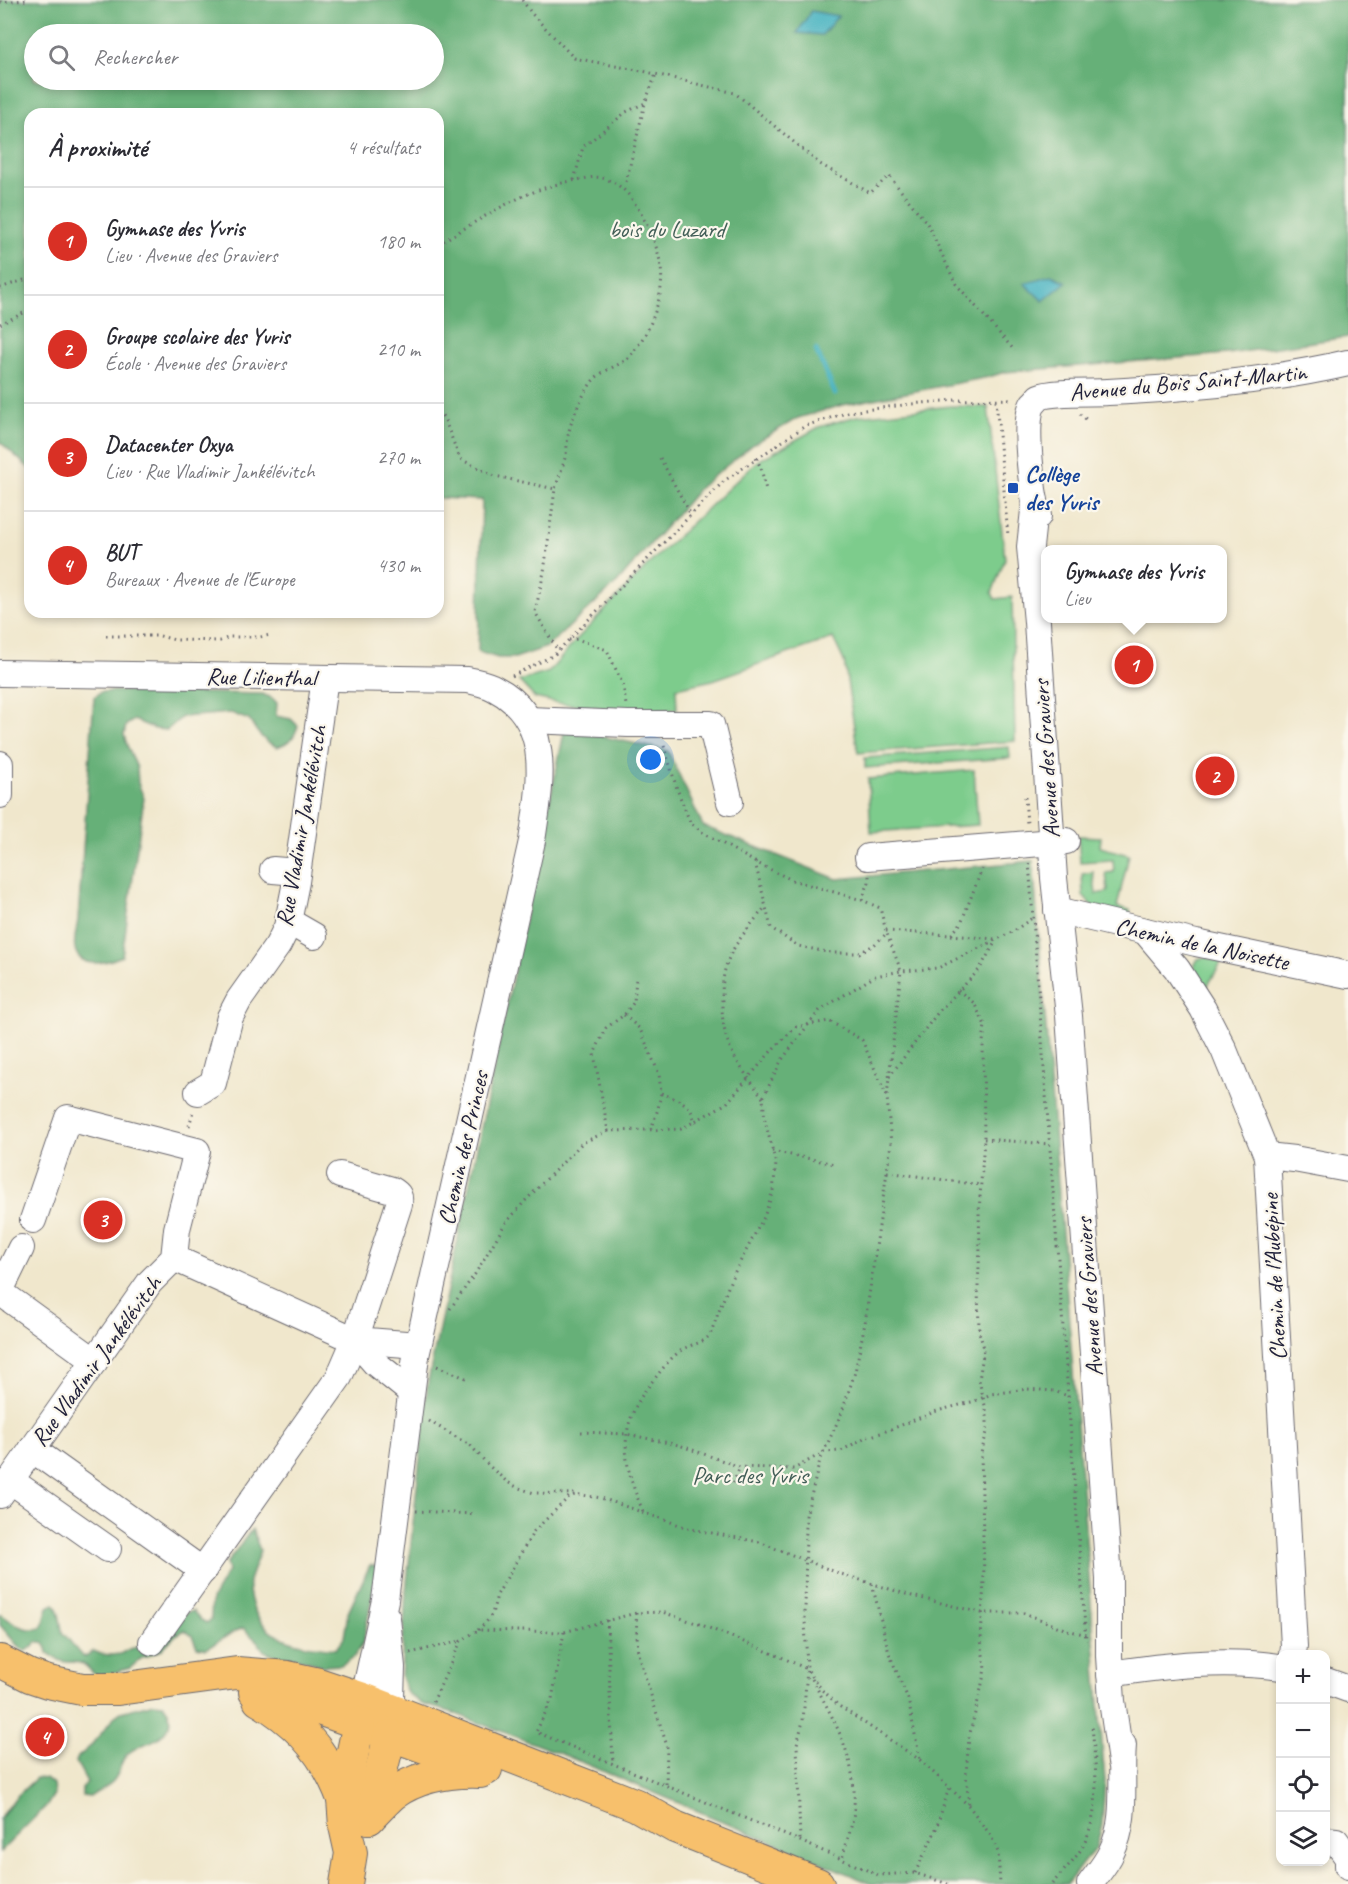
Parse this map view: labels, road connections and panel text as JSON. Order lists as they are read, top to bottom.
{
  "streets": {
    "street": [
      "Avenue du Bois Saint-Martin",
      "Rue Lilienthal",
      "Avenue des Graviers",
      "Rue Vladimir Jankélévitch",
      "Chemin de la Noisette",
      "Chemin des Princes",
      "Chemin de l’Aubépine"
    ]
  },
  "crossings": [
    ["Avenue du Bois Saint-Martin", "Avenue des Graviers"],
    ["Rue Lilienthal", "Rue Vladimir Jankélévitch"],
    ["Rue Lilienthal", "Chemin des Princes"],
    ["Avenue des Graviers", "Chemin de la Noisette"],
    ["Rue Vladimir Jankélévitch", "Chemin des Princes"],
    ["Chemin de la Noisette", "Chemin de l’Aubépine"]
  ],
  "parks": ["bois du Luzard", "Parc des Yvris"],
  "places": {
    "transit": ["Collège des Yvris"]
  },
  "page": {
    "search": "Rechercher",
    "heading": ["À proximité", "4 résultats"],
    "list": [
      {
        "mark": "1",
        "name": "Gymnase des Yvris",
        "note": "Lieu · Avenue des Graviers",
        "value": "180 m"
      },
      {
        "mark": "2",
        "name": "Groupe scolaire des Yvris",
        "note": "École · Avenue des Graviers",
        "value": "210 m"
      },
      {
        "mark": "3",
        "name": "Datacenter Oxya",
        "note": "Lieu · Rue Vladimir Jankélévitch",
        "value": "270 m"
      },
      {
        "mark": "4",
        "name": "BUT",
        "note": "Bureaux · Avenue de l'Europe",
        "value": "430 m"
      }
    ],
    "popup": ["Gymnase des Yvris", "Lieu"],
    "pins": [
      "1",
      "2",
      "3",
      "4"
    ],
    "map_buttons": ["+", "−"]
  }
}
